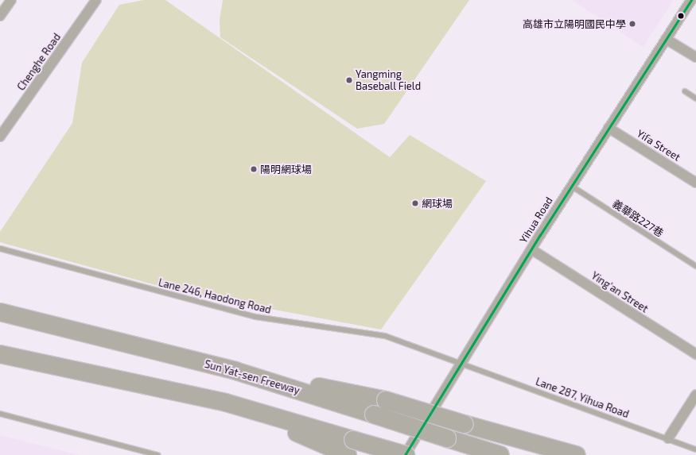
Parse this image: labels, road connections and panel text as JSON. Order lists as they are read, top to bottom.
{
  "streets": {
    "highway": ["Sun Yat-sen Freeway"],
    "street": [
      "Chenghe Road",
      "Yifa Street",
      "Yihua Road",
      "Ying'an Street"
    ],
    "lane": ["義華路227巷", "Lane 246, Haodong Road", "Lane 287, Yihua Road"]
  },
  "crossings": [
    ["Yifa Street", "Yihua Road"],
    ["義華路227巷", "Yihua Road"],
    ["Yihua Road", "Ying'an Street"],
    ["Yihua Road", "Lane 246, Haodong Road"],
    ["Yihua Road", "Lane 287, Yihua Road"],
    ["Lane 246, Haodong Road", "Lane 287, Yihua Road"]
  ],
  "places": [
    "高雄市立陽明國民中學",
    "Yangming Baseball Field",
    "陽明網球場",
    "網球場"
  ]
}
